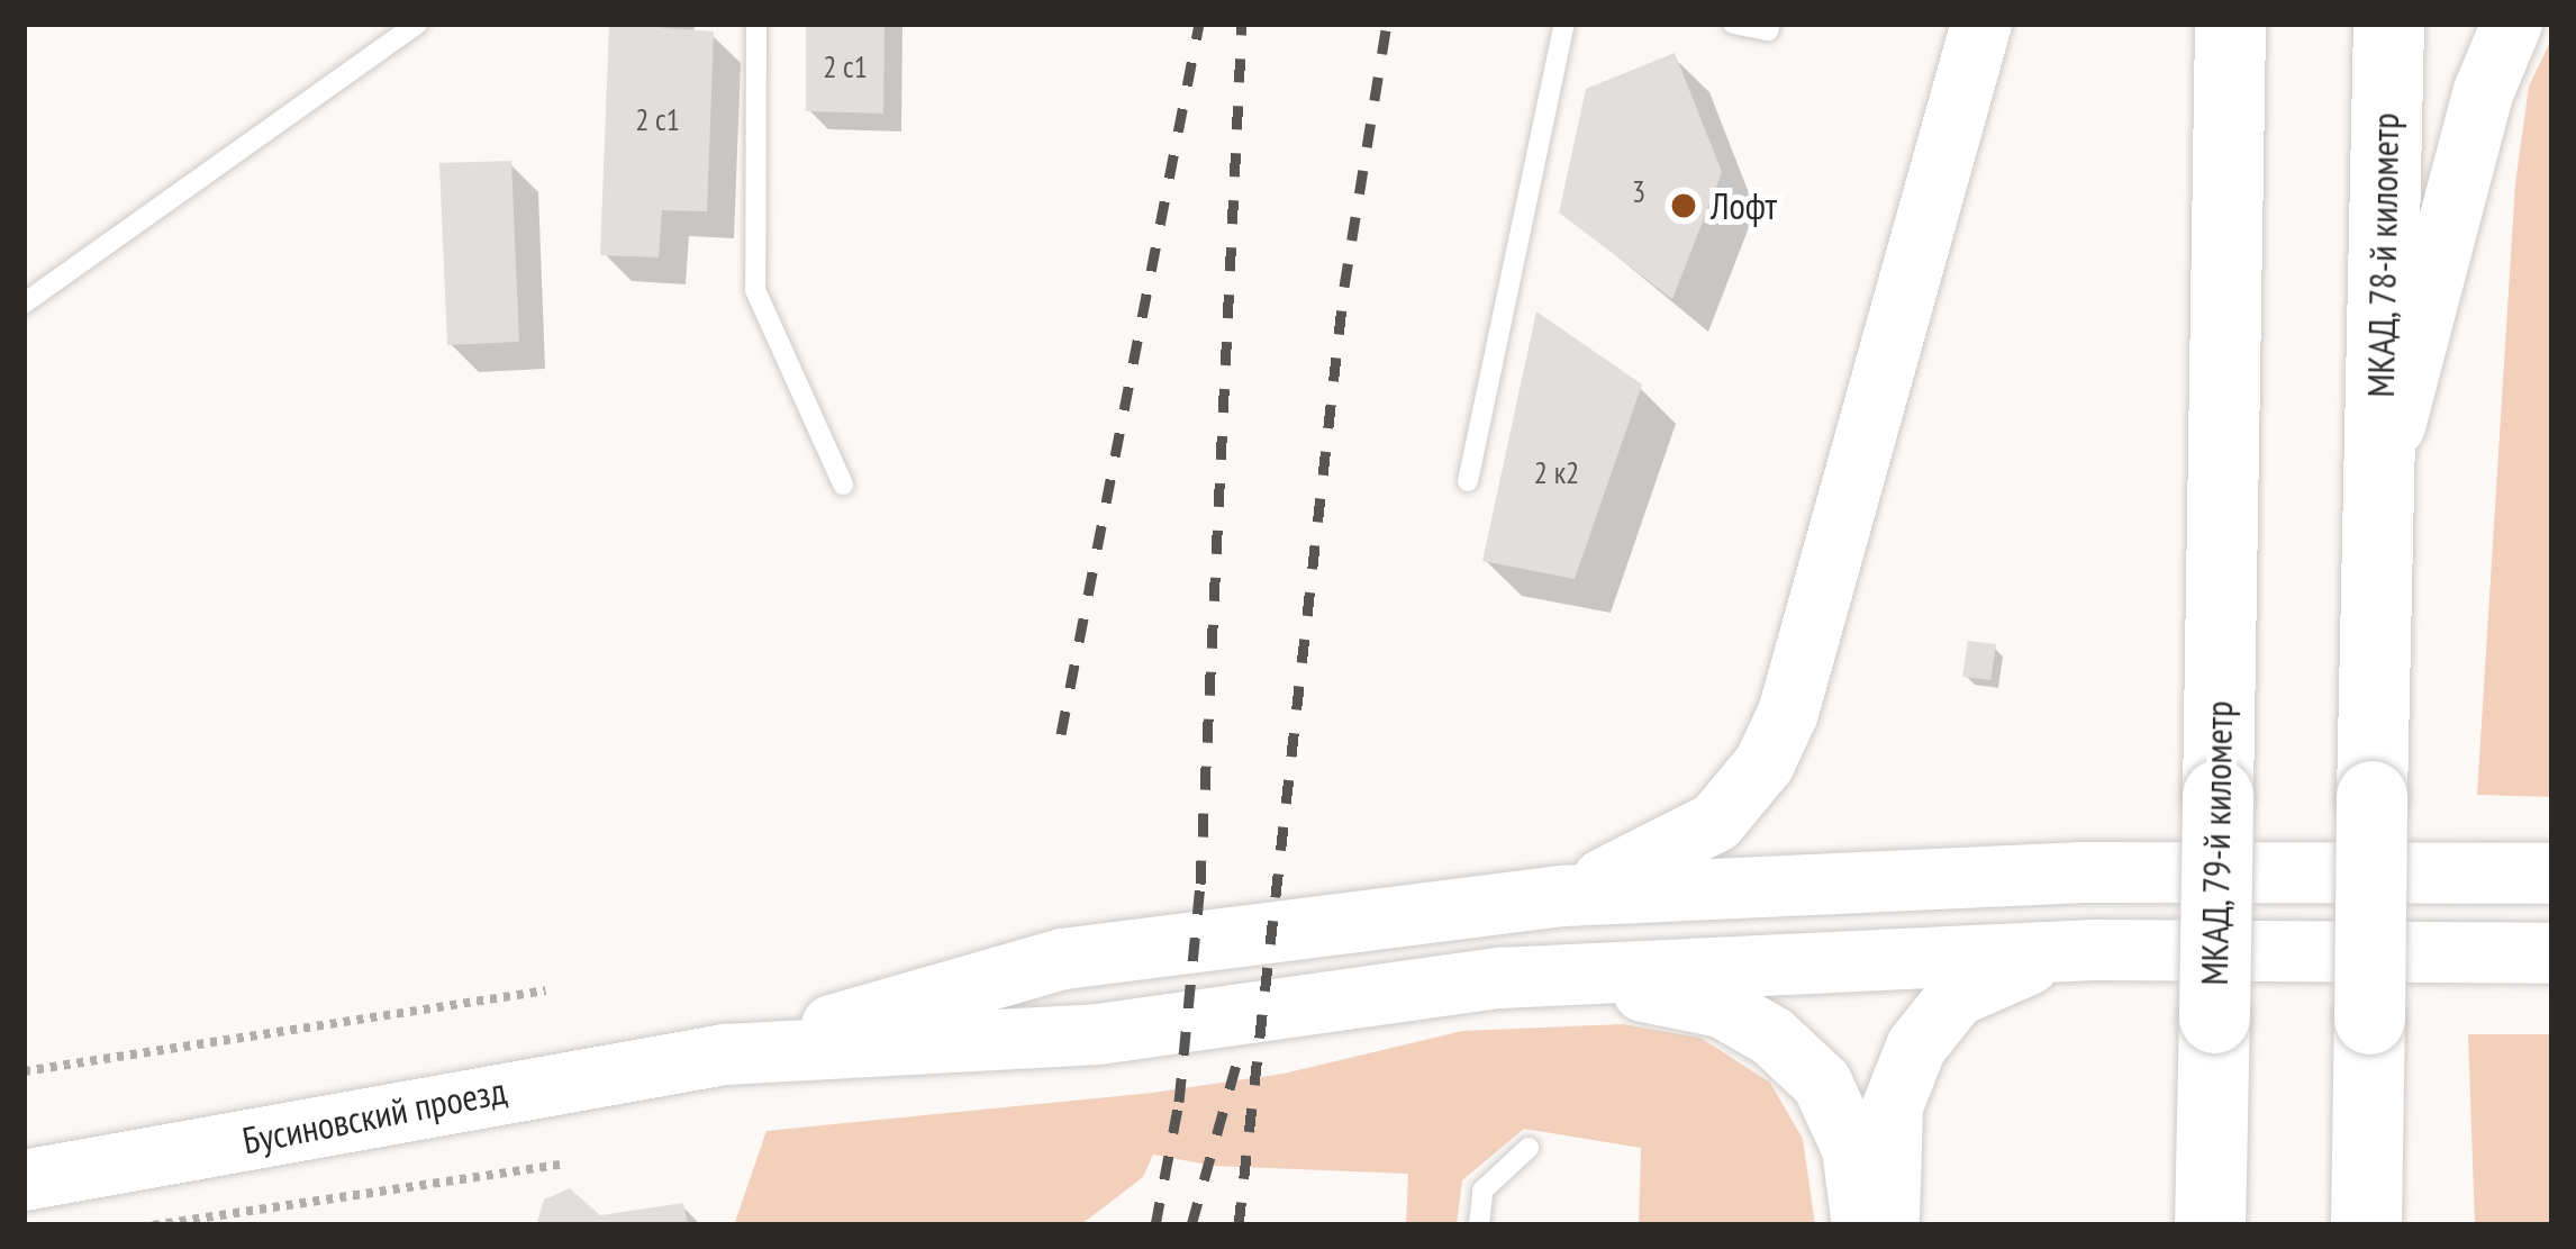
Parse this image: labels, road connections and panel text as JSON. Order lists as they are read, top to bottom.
{
  "streets": {
    "highway": ["МКАД, 78-й километр", "МКАД, 79-й километр"],
    "main road": ["Бусиновский проезд"]
  },
  "places": ["Лофт"],
  "house_numbers": [
    "2 с1",
    "2 с1",
    "3",
    "2 к2"
  ]
}
